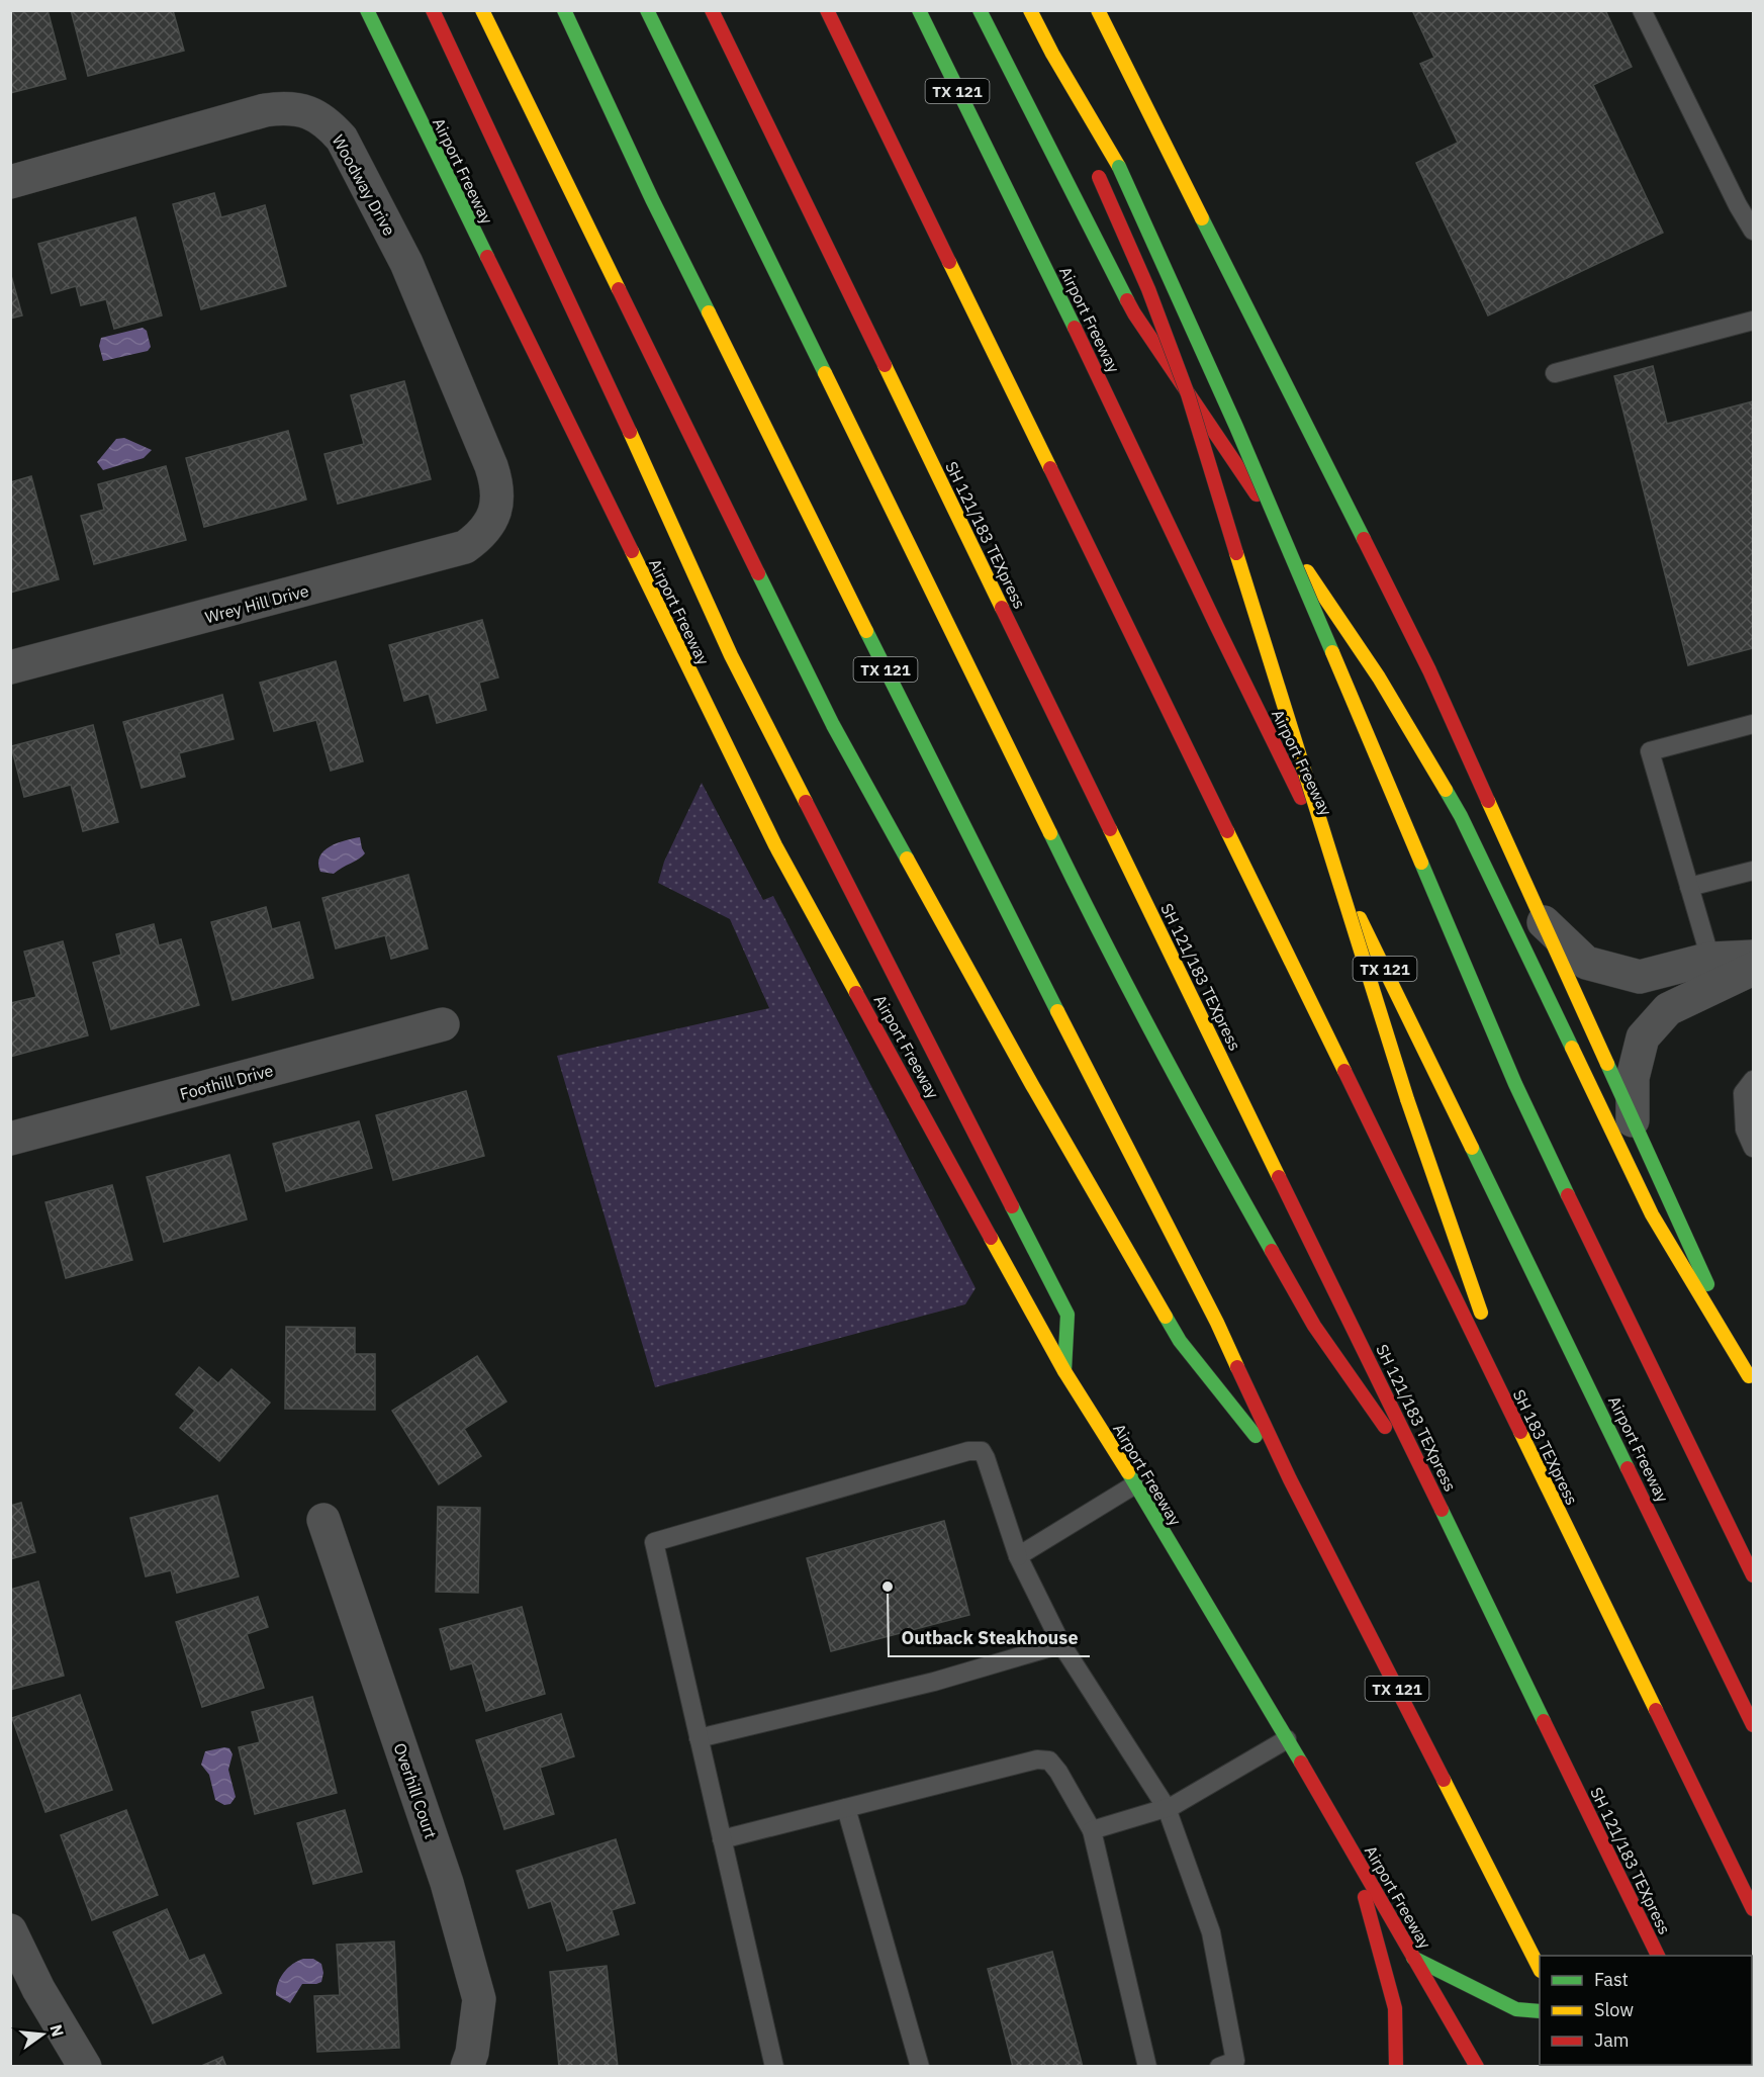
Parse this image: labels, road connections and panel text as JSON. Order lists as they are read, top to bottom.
{
  "streets": {
    "main road": [
      "TX 121",
      "Airport Freeway",
      "SH 121/183 TEXpress",
      "SH 183 TEXpress"
    ],
    "street": [
      "Woodway Drive",
      "Wrey Hill Drive",
      "Foothill Drive",
      "Overhill Court"
    ]
  },
  "crossings": [
    ["Woodway Drive", "Wrey Hill Drive"]
  ],
  "places": ["Outback Steakhouse"],
  "legend": ["Fast", "Slow", "Jam"],
  "north": "right"
}
